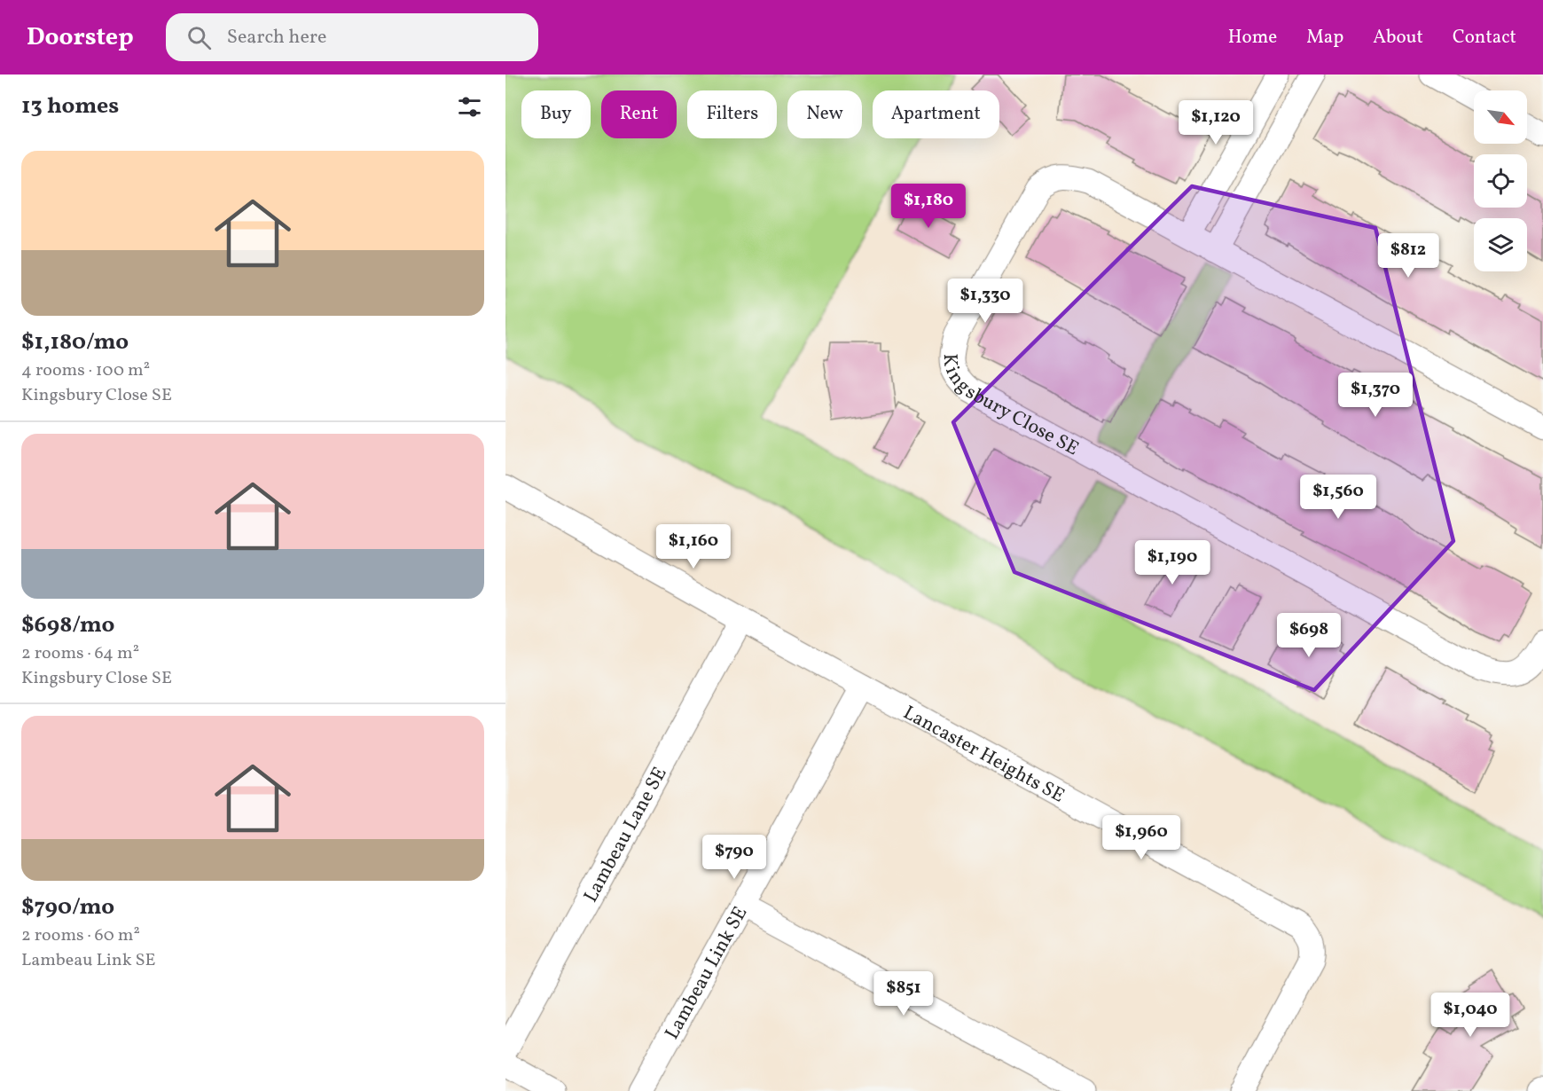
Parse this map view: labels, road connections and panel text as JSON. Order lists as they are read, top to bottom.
{
  "streets": {
    "street": [
      "Kingsbury Close SE",
      "Lancaster Heights SE",
      "Lambeau Lane SE",
      "Lambeau Link SE"
    ]
  },
  "crossings": [
    ["Lancaster Heights SE", "Lambeau Lane SE"],
    ["Lancaster Heights SE", "Lambeau Link SE"]
  ],
  "north": "bottom right",
  "page": {
    "header": "Doorstep",
    "search": "Search here",
    "nav": [
      "Home",
      "Map",
      "About",
      "Contact"
    ],
    "heading": "13 homes",
    "chip": [
      "Buy",
      "Rent",
      "Filters",
      "New",
      "Apartment"
    ],
    "price": [
      "$1,120",
      "$1,180",
      "$812",
      "$1,330",
      "$1,370",
      "$1,560",
      "$1,160",
      "$1,190",
      "$698",
      "$1,960",
      "$790",
      "$851",
      "$1,040"
    ],
    "list": [
      {
        "name": "$1,180/mo",
        "note": "4 rooms · 100 m² · Kingsbury Close SE"
      },
      {
        "name": "$698/mo",
        "note": "2 rooms · 64 m² · Kingsbury Close SE"
      },
      {
        "name": "$790/mo",
        "note": "2 rooms · 60 m² · Lambeau Link SE"
      }
    ]
  }
}
